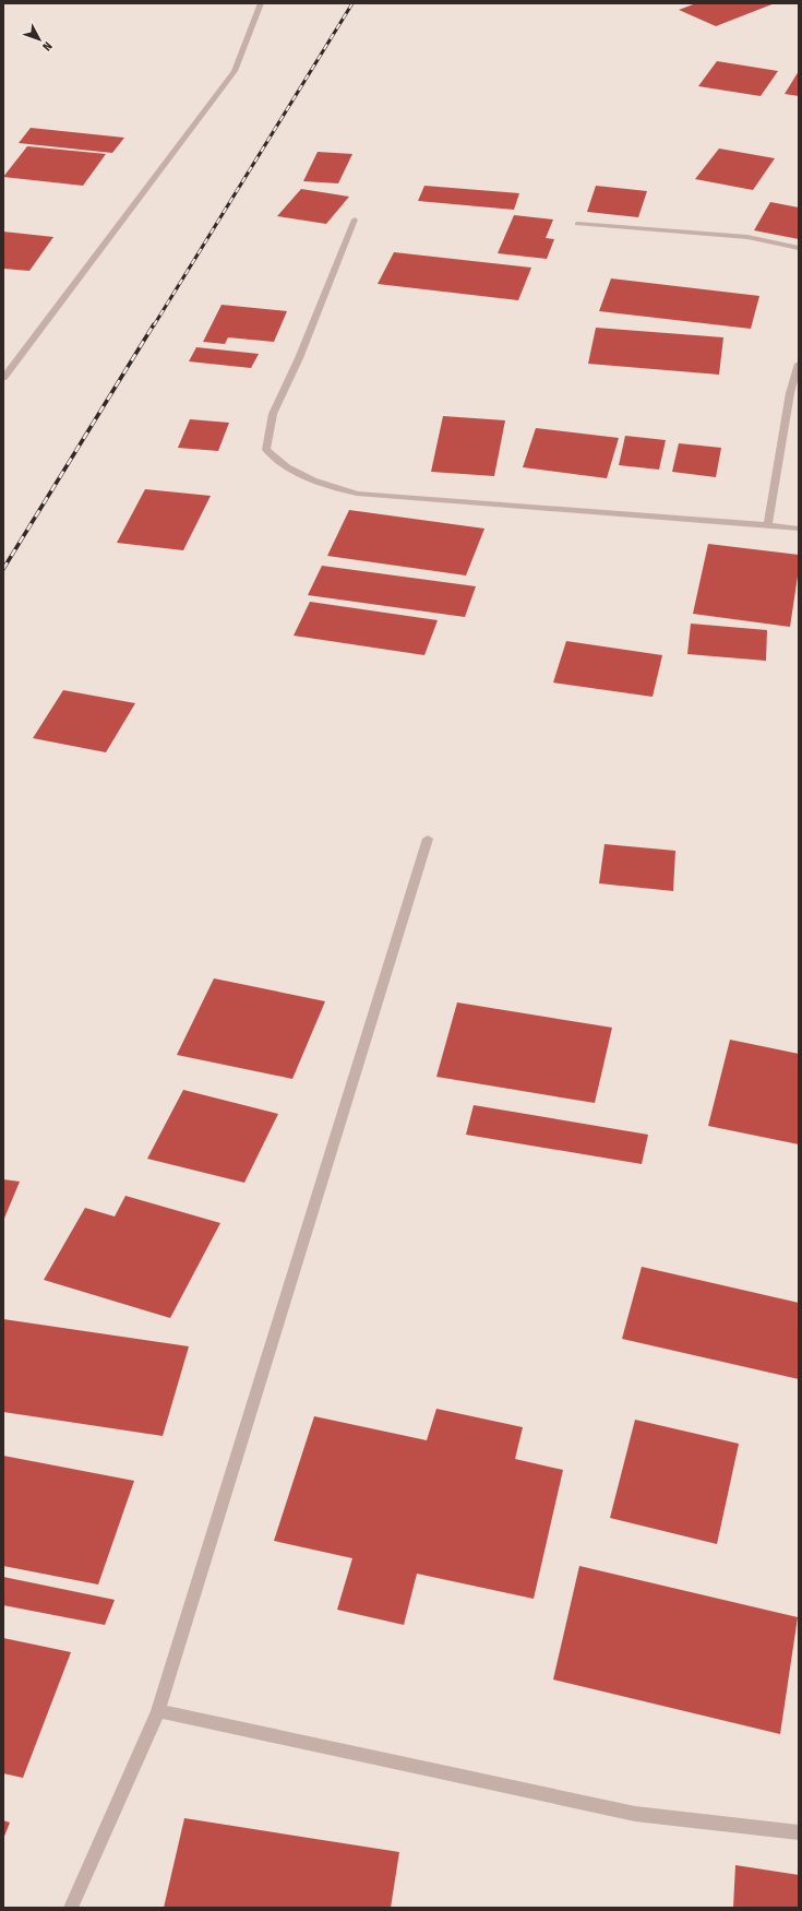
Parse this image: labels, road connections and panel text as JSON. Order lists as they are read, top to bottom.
{
  "north": "bottom right"
}
